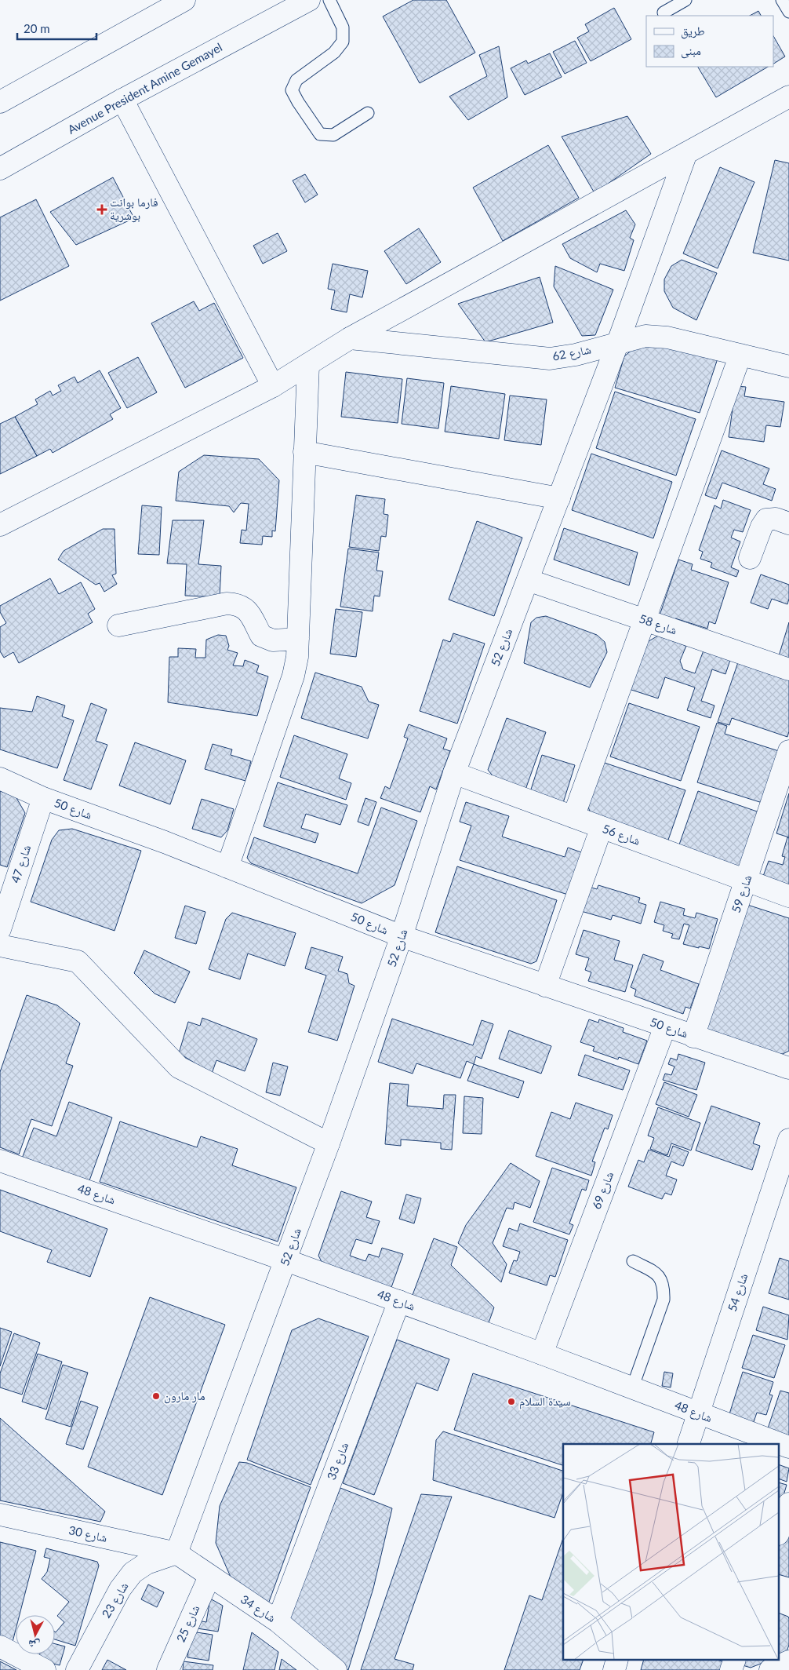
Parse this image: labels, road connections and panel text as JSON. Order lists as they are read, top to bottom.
{
  "streets": {
    "main road": [
      "Avenue President Amine Gemayel",
      "شارع 62",
      "شارع 58",
      "شارع 52",
      "شارع 50",
      "شارع 56",
      "شارع 47",
      "شارع 59",
      "شارع 69",
      "شارع 48",
      "شارع 54",
      "شارع 33",
      "شارع 30",
      "شارع 23",
      "شارع 34",
      "شارع 25"
    ]
  },
  "crossings": [
    ["شارع 62", "شارع 52"],
    ["شارع 58", "شارع 52"],
    ["شارع 52", "شارع 50"],
    ["شارع 52", "شارع 56"],
    ["شارع 52", "شارع 48"],
    ["شارع 52", "شارع 30"],
    ["شارع 52", "شارع 23"],
    ["شارع 52", "شارع 34"],
    ["شارع 50", "شارع 47"],
    ["شارع 50", "شارع 59"],
    ["شارع 50", "شارع 69"],
    ["شارع 56", "شارع 59"],
    ["شارع 69", "شارع 48"],
    ["شارع 48", "شارع 54"],
    ["شارع 48", "شارع 33"],
    ["شارع 33", "شارع 34"],
    ["شارع 30", "شارع 23"],
    ["شارع 30", "شارع 34"],
    ["شارع 23", "شارع 34"],
    ["شارع 34", "شارع 25"]
  ],
  "places": {
    "health": ["فارما بوانت بوشرية"],
    "other": ["مار مارون", "سيدة السلام"]
  },
  "legend": ["طريق", "مبنى"],
  "scale_bar": "20 m",
  "north": "bottom"
}
